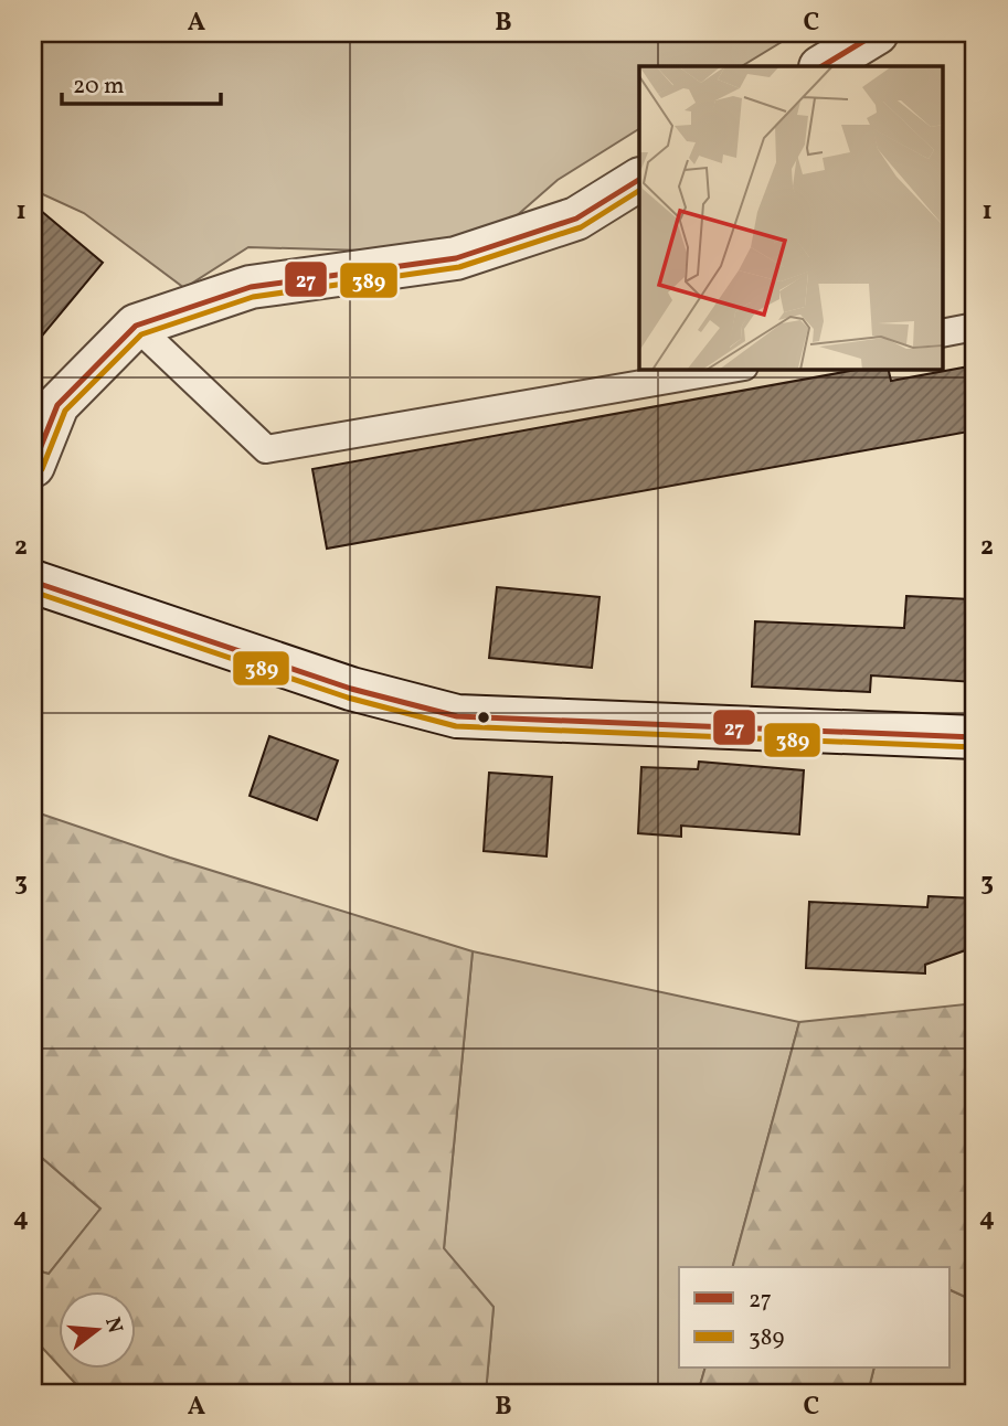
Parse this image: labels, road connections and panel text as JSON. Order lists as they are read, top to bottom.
{
  "lines": ["transit line 27", "transit line 389"],
  "legend": ["27", "389"],
  "scale_bar": "20 m",
  "north": "right",
  "grid": {
    "columns": ["A", "B", "C"],
    "rows": [
      "1",
      "2",
      "3",
      "4"
    ]
  }
}
